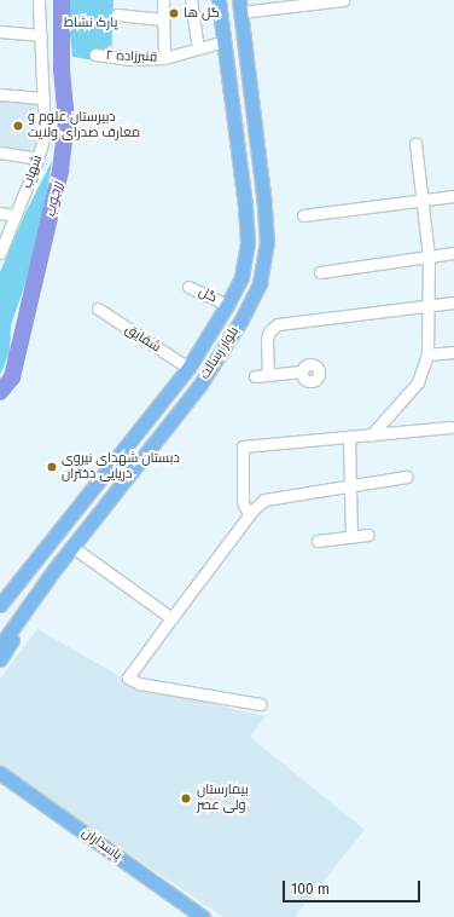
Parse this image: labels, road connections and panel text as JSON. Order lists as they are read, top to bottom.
{
  "streets": {
    "main road": ["بلوار رسالت", "پاسداران"],
    "street": [
      "قنبرزاده ۲",
      "شهاب",
      "گل",
      "شقایق"
    ]
  },
  "crossings": [
    ["قنبرزاده ۲", "بلوار رسالت"],
    ["گل", "بلوار رسالت"],
    ["شقایق", "بلوار رسالت"]
  ],
  "water": ["زرجوب"],
  "parks": ["پارک نشاط"],
  "places": [
    "گل ها",
    "دبیرستان علوم و معارف صدرای ولایت",
    "دبستان شهدای نیروی دریایی دختران",
    "بیمارستان ولی عصر"
  ],
  "scale_bar": "100 m"
}
